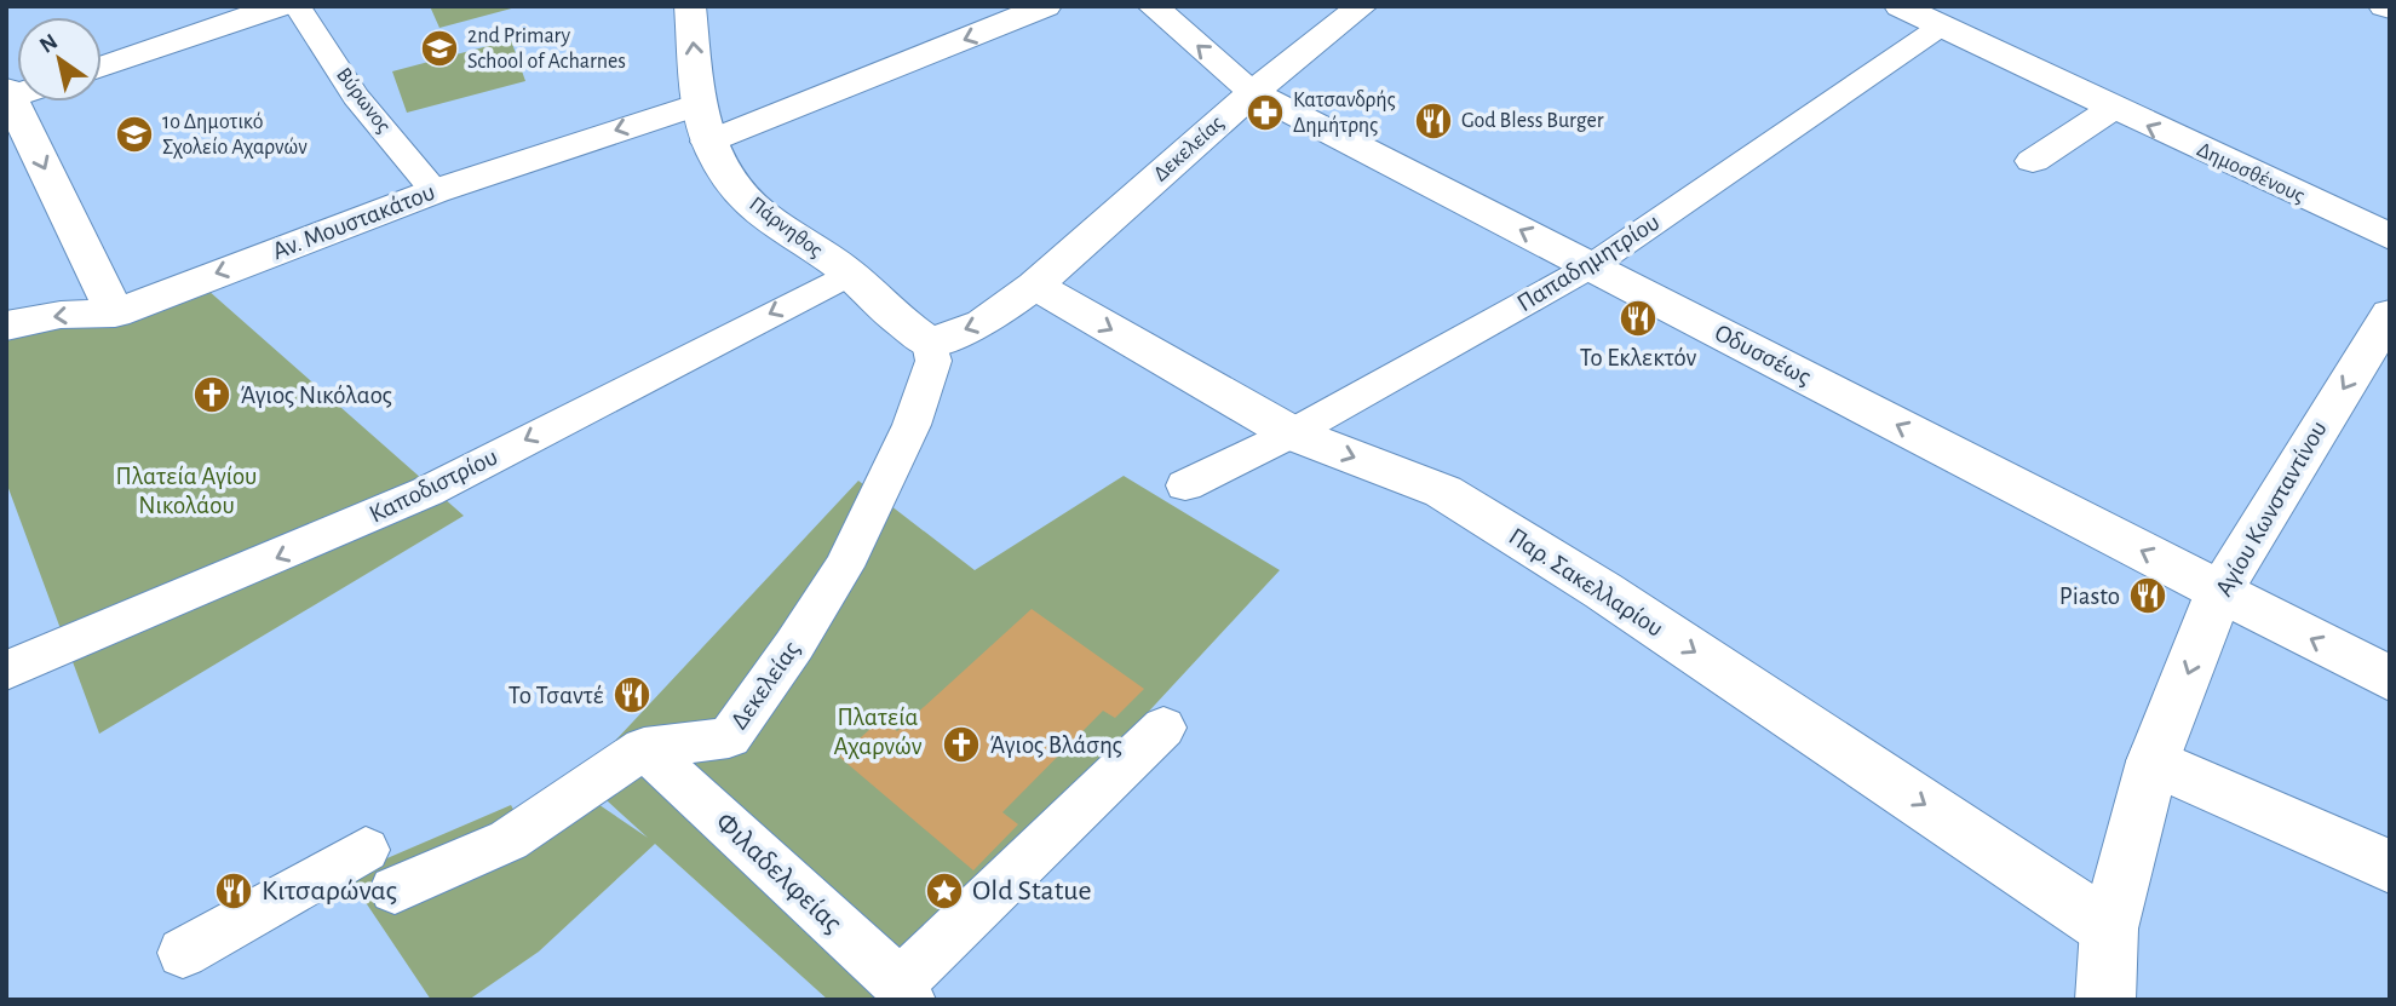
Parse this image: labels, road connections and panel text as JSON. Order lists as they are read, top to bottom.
{
  "streets": {
    "street": [
      "Βύρωνος",
      "Δεκελείας",
      "Δημοσθένους",
      "Αν. Μουστακάτου",
      "Πάρνηθος",
      "Παπαδημητρίου",
      "Οδυσσέως",
      "Καποδιστρίου",
      "Αγίου Κωνσταντίνου",
      "Παρ. Σακελλαρίου",
      "Φιλαδελφείας"
    ]
  },
  "crossings": [
    ["Βύρωνος", "Αν. Μουστακάτου"],
    ["Δεκελείας", "Πάρνηθος"],
    ["Δεκελείας", "Οδυσσέως"],
    ["Δεκελείας", "Παρ. Σακελλαρίου"],
    ["Δεκελείας", "Φιλαδελφείας"],
    ["Δημοσθένους", "Παπαδημητρίου"],
    ["Αν. Μουστακάτου", "Πάρνηθος"],
    ["Πάρνηθος", "Καποδιστρίου"],
    ["Παπαδημητρίου", "Οδυσσέως"],
    ["Παπαδημητρίου", "Παρ. Σακελλαρίου"],
    ["Οδυσσέως", "Αγίου Κωνσταντίνου"],
    ["Αγίου Κωνσταντίνου", "Παρ. Σακελλαρίου"]
  ],
  "one_way": [
    "Δημοσθένους",
    "Αν. Μουστακάτου",
    "Οδυσσέως",
    "Καποδιστρίου",
    "Αγίου Κωνσταντίνου",
    "Παρ. Σακελλαρίου"
  ],
  "parks": ["Πλατεία Αγίου Νικολάου", "Πλατεία Αχαρνών"],
  "places": {
    "school or university": ["2nd Primary School of Acharnes", "1ο Δημοτικό Σχολείο Αχαρνών"],
    "pharmacy": ["Κατσανδρής Δημήτρης"],
    "restaurant": [
      "God Bless Burger",
      "Το Εκλεκτόν",
      "Piasto",
      "To Τσαντέ",
      "Κιτσαρώνας"
    ],
    "church": ["Άγιος Νικόλαος", "Άγιος Βλάσης"],
    "place": ["Old Statue"]
  },
  "north": "top left"
}
